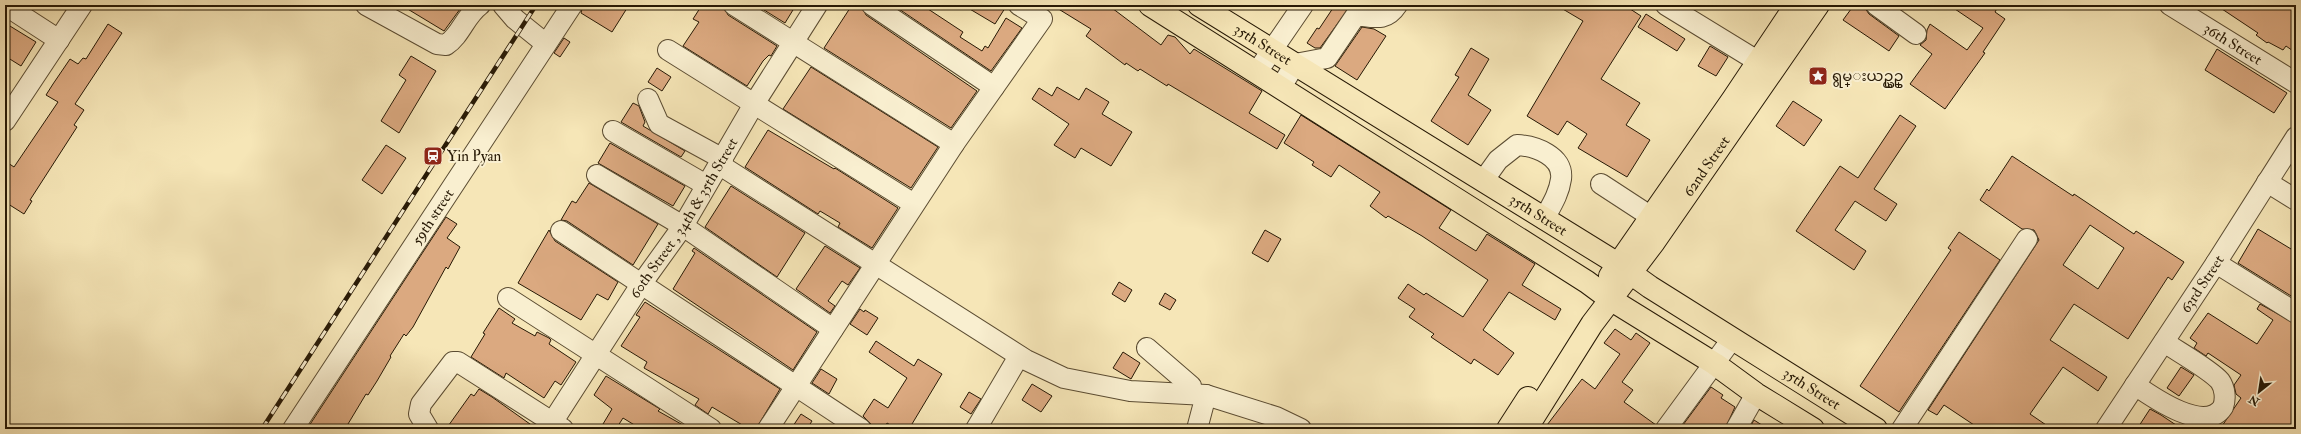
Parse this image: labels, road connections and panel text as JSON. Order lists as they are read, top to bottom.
{
  "streets": {
    "main road": ["35th Street", "62nd Street"],
    "street": [
      "36th Street",
      "59th street",
      "60th Street , 34th & 35th Street",
      "63rd Street"
    ]
  },
  "crossings": [
    ["35th Street", "62nd Street"]
  ],
  "places": {
    "place": ["ရွမ္းယဥ္ယဥ္"],
    "station": ["Yin Pyan"]
  },
  "north": "bottom left"
}
